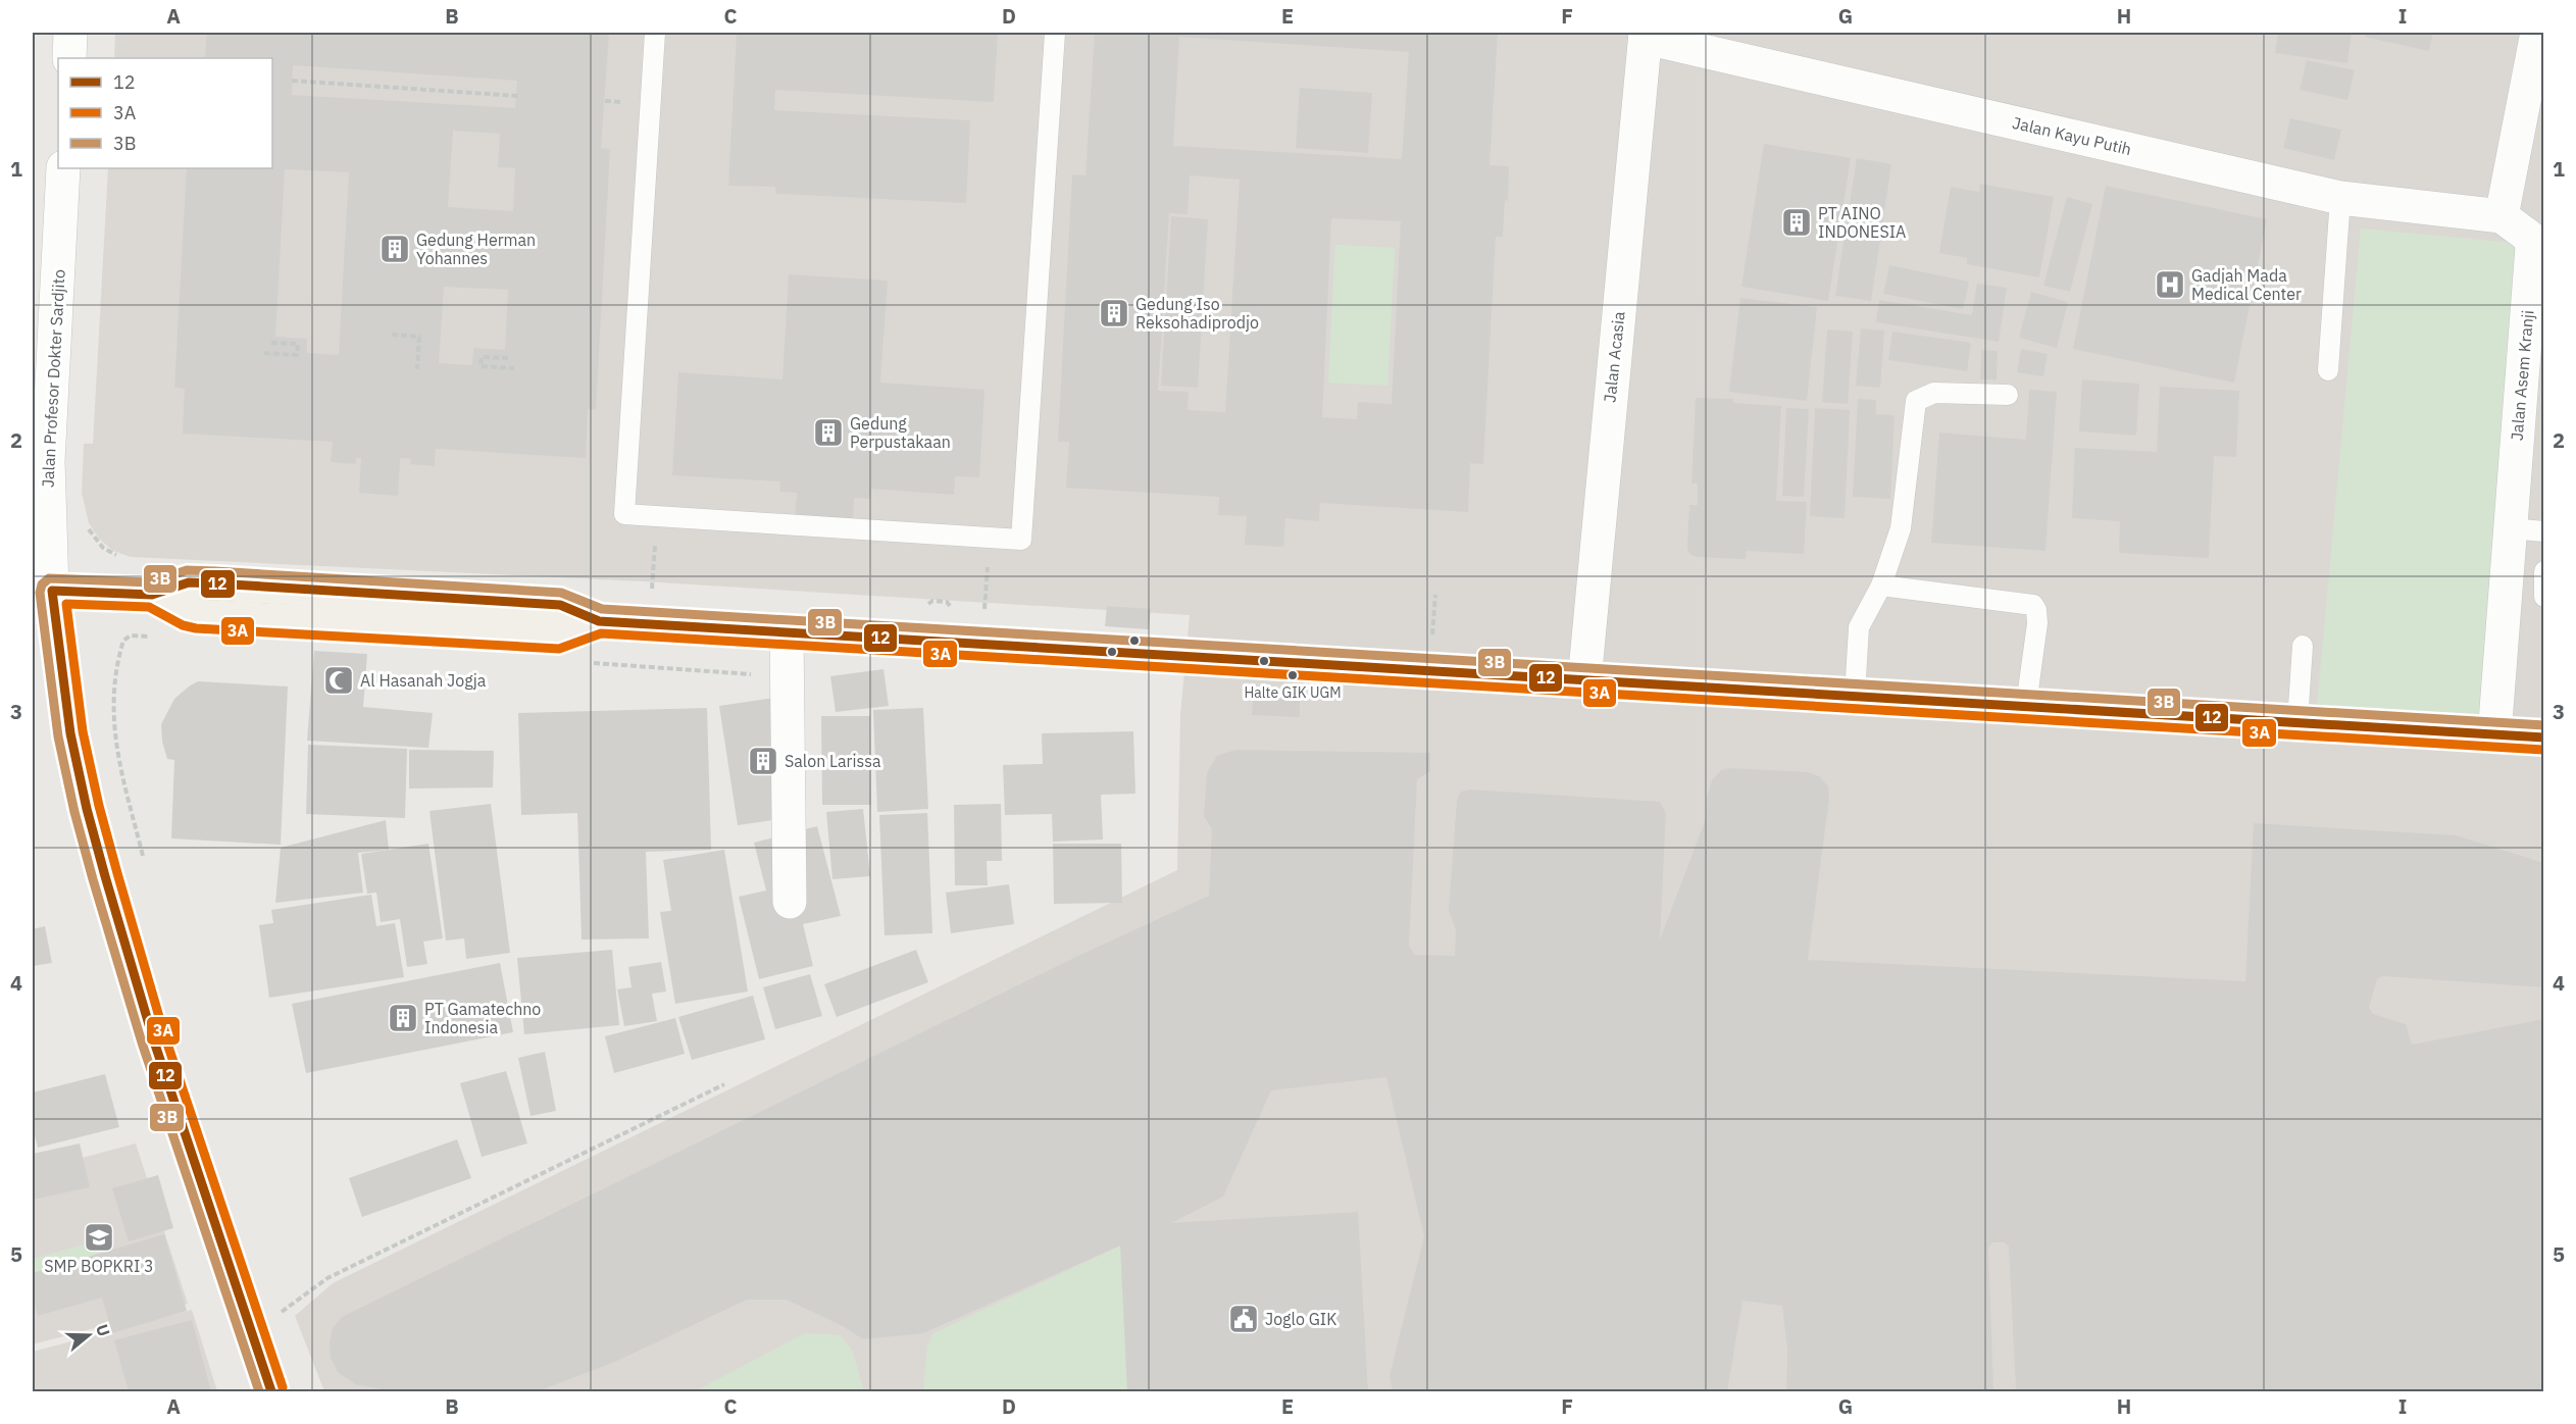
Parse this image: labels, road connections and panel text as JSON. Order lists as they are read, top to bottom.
{
  "streets": {
    "street": [
      "Jalan Kayu Putih",
      "Jalan Acasia",
      "Jalan Asem Kranji",
      "Jalan Profesor Dokter Sardjito"
    ]
  },
  "crossings": [
    ["Jalan Kayu Putih", "Jalan Acasia"],
    ["Jalan Kayu Putih", "Jalan Asem Kranji"]
  ],
  "places": {
    "building": [
      "PT AINO INDONESIA",
      "Gedung Herman Yohannes",
      "Gedung Iso Reksohadiprodjo",
      "Gedung Perpustakaan",
      "Salon Larissa",
      "PT Gamatechno Indonesia"
    ],
    "hospital": ["Gadjah Mada Medical Center"],
    "other": ["Halte GIK UGM"],
    "mosque": ["Al Hasanah Jogja"],
    "school or university": ["SMP BOPKRI 3"],
    "public building": ["Joglo GIK"]
  },
  "lines": ["transit line 3B", "transit line 12", "transit line 3A"],
  "legend": ["12", "3A", "3B"],
  "north": "right",
  "grid": {
    "columns": [
      "A",
      "B",
      "C",
      "D",
      "E",
      "F",
      "G",
      "H",
      "I"
    ],
    "rows": [
      "1",
      "2",
      "3",
      "4",
      "5"
    ]
  }
}
